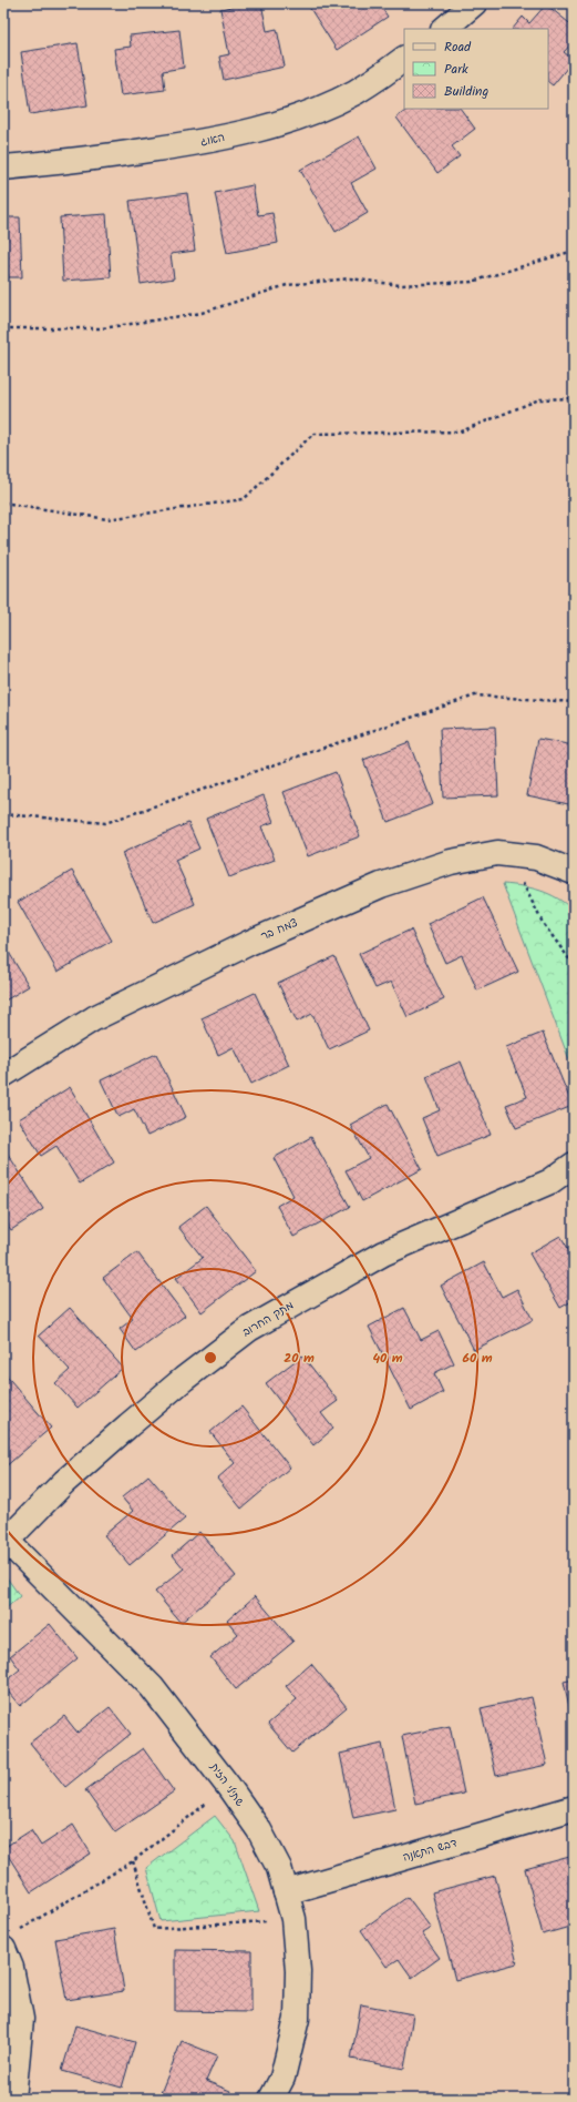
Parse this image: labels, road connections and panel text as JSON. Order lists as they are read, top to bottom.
{
  "streets": {
    "street": [
      "האוג",
      "צמח בר",
      "מתק החרוב",
      "שתילי הזית",
      "דבש התאנה"
    ]
  },
  "crossings": [
    ["מתק החרוב", "שתילי הזית"],
    ["שתילי הזית", "דבש התאנה"]
  ],
  "legend": ["Road", "Park", "Building"],
  "rings": ["20 m", "40 m", "60 m"]
}
